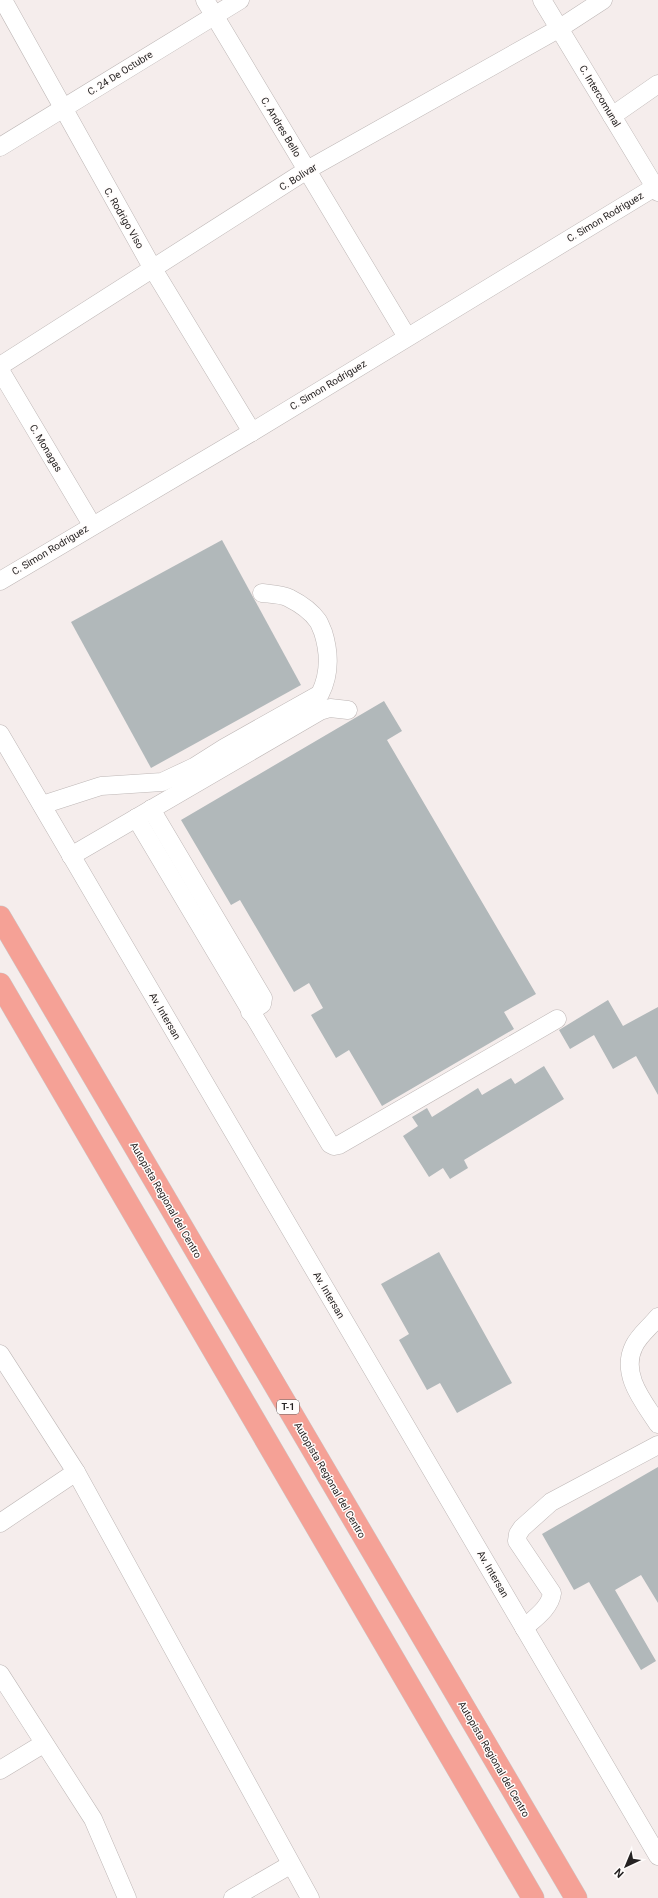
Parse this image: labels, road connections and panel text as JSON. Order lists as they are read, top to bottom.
{
  "streets": {
    "highway": ["Autopista Regional del Centro", "T-1"],
    "street": [
      "C. 24 De Octubre",
      "C. Intercomunal",
      "C. Andres Bello",
      "C. Bolivar",
      "C. Simon Rodriguez",
      "C. Rodrigo Viso",
      "C. Monagas",
      "Av. Intersan"
    ]
  },
  "crossings": [
    ["C. 24 De Octubre", "C. Andres Bello"],
    ["C. 24 De Octubre", "C. Rodrigo Viso"],
    ["C. Intercomunal", "C. Bolivar"],
    ["C. Intercomunal", "C. Simon Rodriguez"],
    ["C. Andres Bello", "C. Bolivar"],
    ["C. Andres Bello", "C. Simon Rodriguez"],
    ["C. Bolivar", "C. Rodrigo Viso"],
    ["C. Simon Rodriguez", "C. Rodrigo Viso"],
    ["C. Simon Rodriguez", "C. Monagas"]
  ],
  "north": "bottom left"
}
